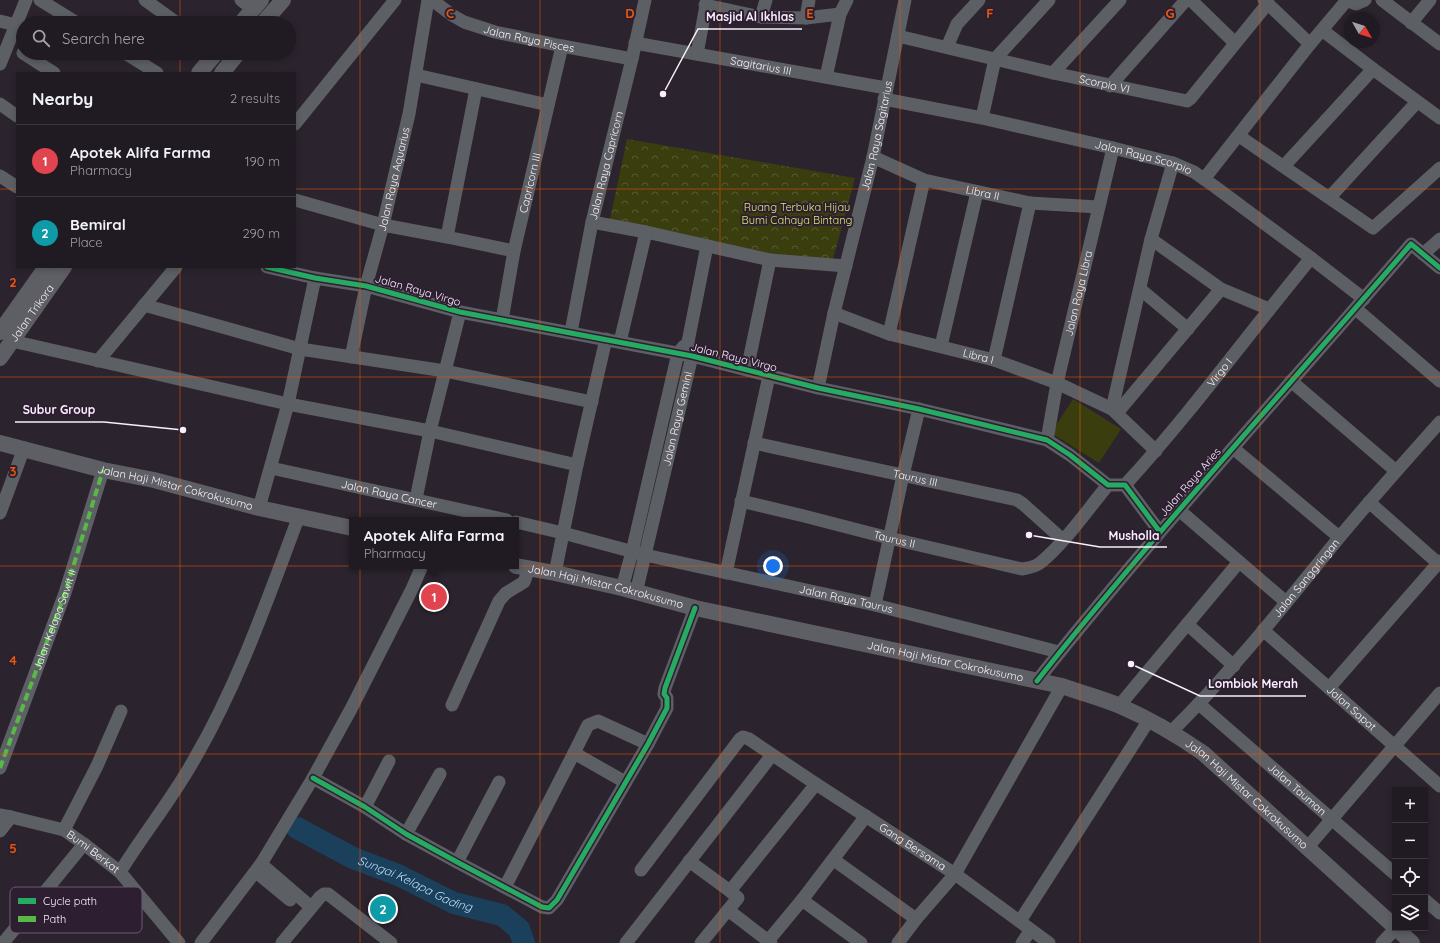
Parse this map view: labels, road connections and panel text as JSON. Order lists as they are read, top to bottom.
{
  "streets": {
    "main road": ["Jalan Trikora", "Jalan Haji Mistar Cokrokusumo"],
    "street": [
      "Jalan Raya Pisces",
      "Sagitarius III",
      "Scorpio VI",
      "Jalan Raya Sagitarius",
      "Jalan Raya Scorpio",
      "Jalan Raya Capricorn",
      "Jalan Raya Aquarius",
      "Capricorn III",
      "Libra II",
      "Jalan Raya Virgo",
      "Jalan Raya Libra",
      "Libra I",
      "Virgo I",
      "Jalan Raya Gemini",
      "Taurus III",
      "Jalan Raya Aries",
      "Jalan Raya Cancer",
      "Taurus II",
      "Jalan Sanggringan",
      "Jalan Raya Taurus",
      "Jalan Kelapa Sawit II",
      "Jalan Sapat",
      "Jalan Tauman",
      "Gang Bersama",
      "Bumi Berkat"
    ]
  },
  "crossings": [
    ["Jalan Raya Pisces", "Jalan Raya Capricorn"],
    ["Jalan Raya Pisces", "Capricorn III"],
    ["Sagitarius III", "Jalan Raya Sagitarius"],
    ["Sagitarius III", "Jalan Raya Scorpio"],
    ["Sagitarius III", "Jalan Raya Capricorn"],
    ["Scorpio VI", "Jalan Raya Sagitarius"],
    ["Jalan Raya Sagitarius", "Jalan Raya Scorpio"],
    ["Jalan Raya Sagitarius", "Libra II"],
    ["Jalan Raya Sagitarius", "Jalan Raya Virgo"],
    ["Jalan Raya Sagitarius", "Libra I"],
    ["Jalan Raya Scorpio", "Jalan Raya Libra"],
    ["Jalan Raya Scorpio", "Virgo I"],
    ["Jalan Raya Scorpio", "Jalan Raya Aries"],
    ["Jalan Raya Capricorn", "Jalan Raya Virgo"],
    ["Jalan Raya Aquarius", "Jalan Raya Virgo"],
    ["Capricorn III", "Jalan Raya Virgo"],
    ["Libra II", "Jalan Raya Libra"],
    ["Jalan Raya Virgo", "Jalan Raya Libra"],
    ["Jalan Raya Virgo", "Jalan Raya Gemini"],
    ["Jalan Raya Virgo", "Taurus II"],
    ["Jalan Raya Libra", "Libra I"],
    ["Libra I", "Virgo I"],
    ["Jalan Raya Gemini", "Jalan Haji Mistar Cokrokusumo"],
    ["Jalan Raya Gemini", "Jalan Raya Taurus"],
    ["Taurus III", "Taurus II"],
    ["Jalan Raya Aries", "Jalan Haji Mistar Cokrokusumo"],
    ["Jalan Raya Aries", "Jalan Raya Taurus"],
    ["Jalan Haji Mistar Cokrokusumo", "Jalan Sanggringan"],
    ["Jalan Haji Mistar Cokrokusumo", "Jalan Kelapa Sawit II"],
    ["Jalan Sanggringan", "Jalan Sapat"],
    ["Jalan Sanggringan", "Jalan Tauman"]
  ],
  "water": ["Sungai Kelapa Gading"],
  "parks": ["Ruang Terbuka Hijau Bumi Cahaya Bintang"],
  "places": [
    "Masjid Al Ikhlas",
    "Subur Group",
    "Musholla",
    "Lombiok Merah"
  ],
  "legend": ["Cycle path", "Path"],
  "north": "bottom right",
  "page": {
    "search": "Search here",
    "heading": ["Nearby", "2 results"],
    "list": [
      {
        "mark": "1",
        "name": "Apotek Alifa Farma",
        "note": "Pharmacy",
        "value": "190 m"
      },
      {
        "mark": "2",
        "name": "Bemiral",
        "note": "Place",
        "value": "290 m"
      }
    ],
    "popup": ["Apotek Alifa Farma", "Pharmacy"],
    "pins": ["1", "2"],
    "map_buttons": ["+", "−"]
  },
  "grid": {
    "columns": [
      "C",
      "D",
      "E",
      "F",
      "G"
    ],
    "rows": [
      "2",
      "3",
      "4",
      "5"
    ]
  }
}
